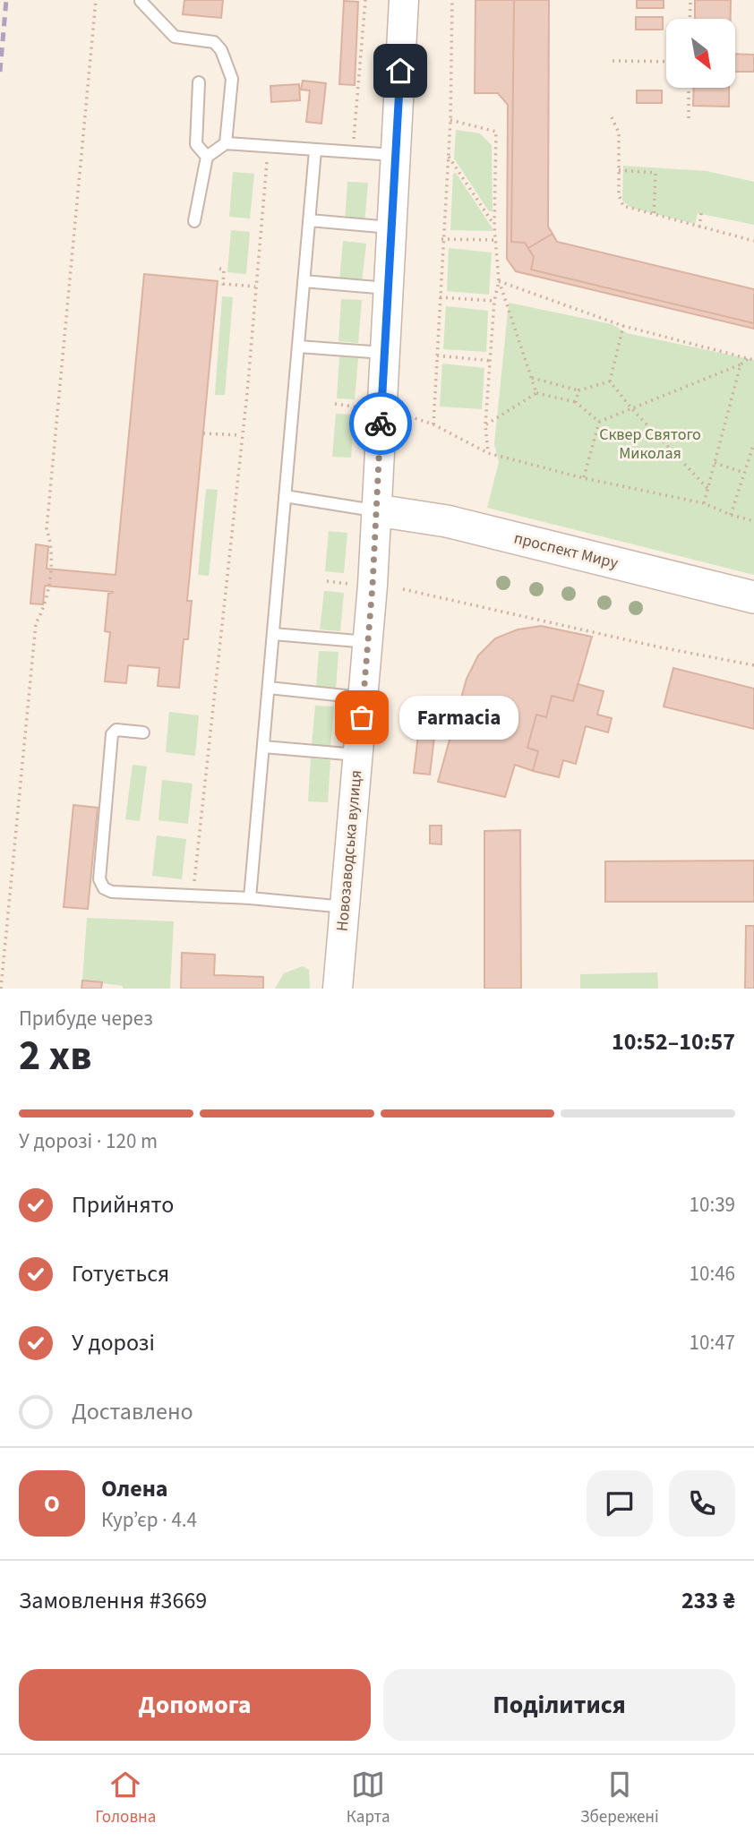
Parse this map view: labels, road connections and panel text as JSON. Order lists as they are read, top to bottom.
{
  "streets": {
    "main road": ["проспект Миру"],
    "street": ["Новозаводська вулиця"]
  },
  "crossings": [
    ["проспект Миру", "Новозаводська вулиця"]
  ],
  "parks": ["Сквер Святого Миколая"],
  "places": ["Farmacia"],
  "north": "bottom right",
  "page": {
    "bubble": "Farmacia",
    "heading": ["2 хв", "Прибуде через", "10:52–10:57"],
    "panel": [
      "Олена",
      "Кур’єр · 4.4",
      "Замовлення #3669",
      "233 ₴"
    ],
    "bar": "У дорозі · 120 m",
    "list": [
      ["Прийнято", "10:39"],
      ["Готується", "10:46"],
      ["У дорозі", "10:47"],
      "Доставлено"
    ],
    "round": "О",
    "buttons": ["Допомога", "Поділитися"],
    "tabs": ["Головна", "Карта", "Збережені"]
  }
}
